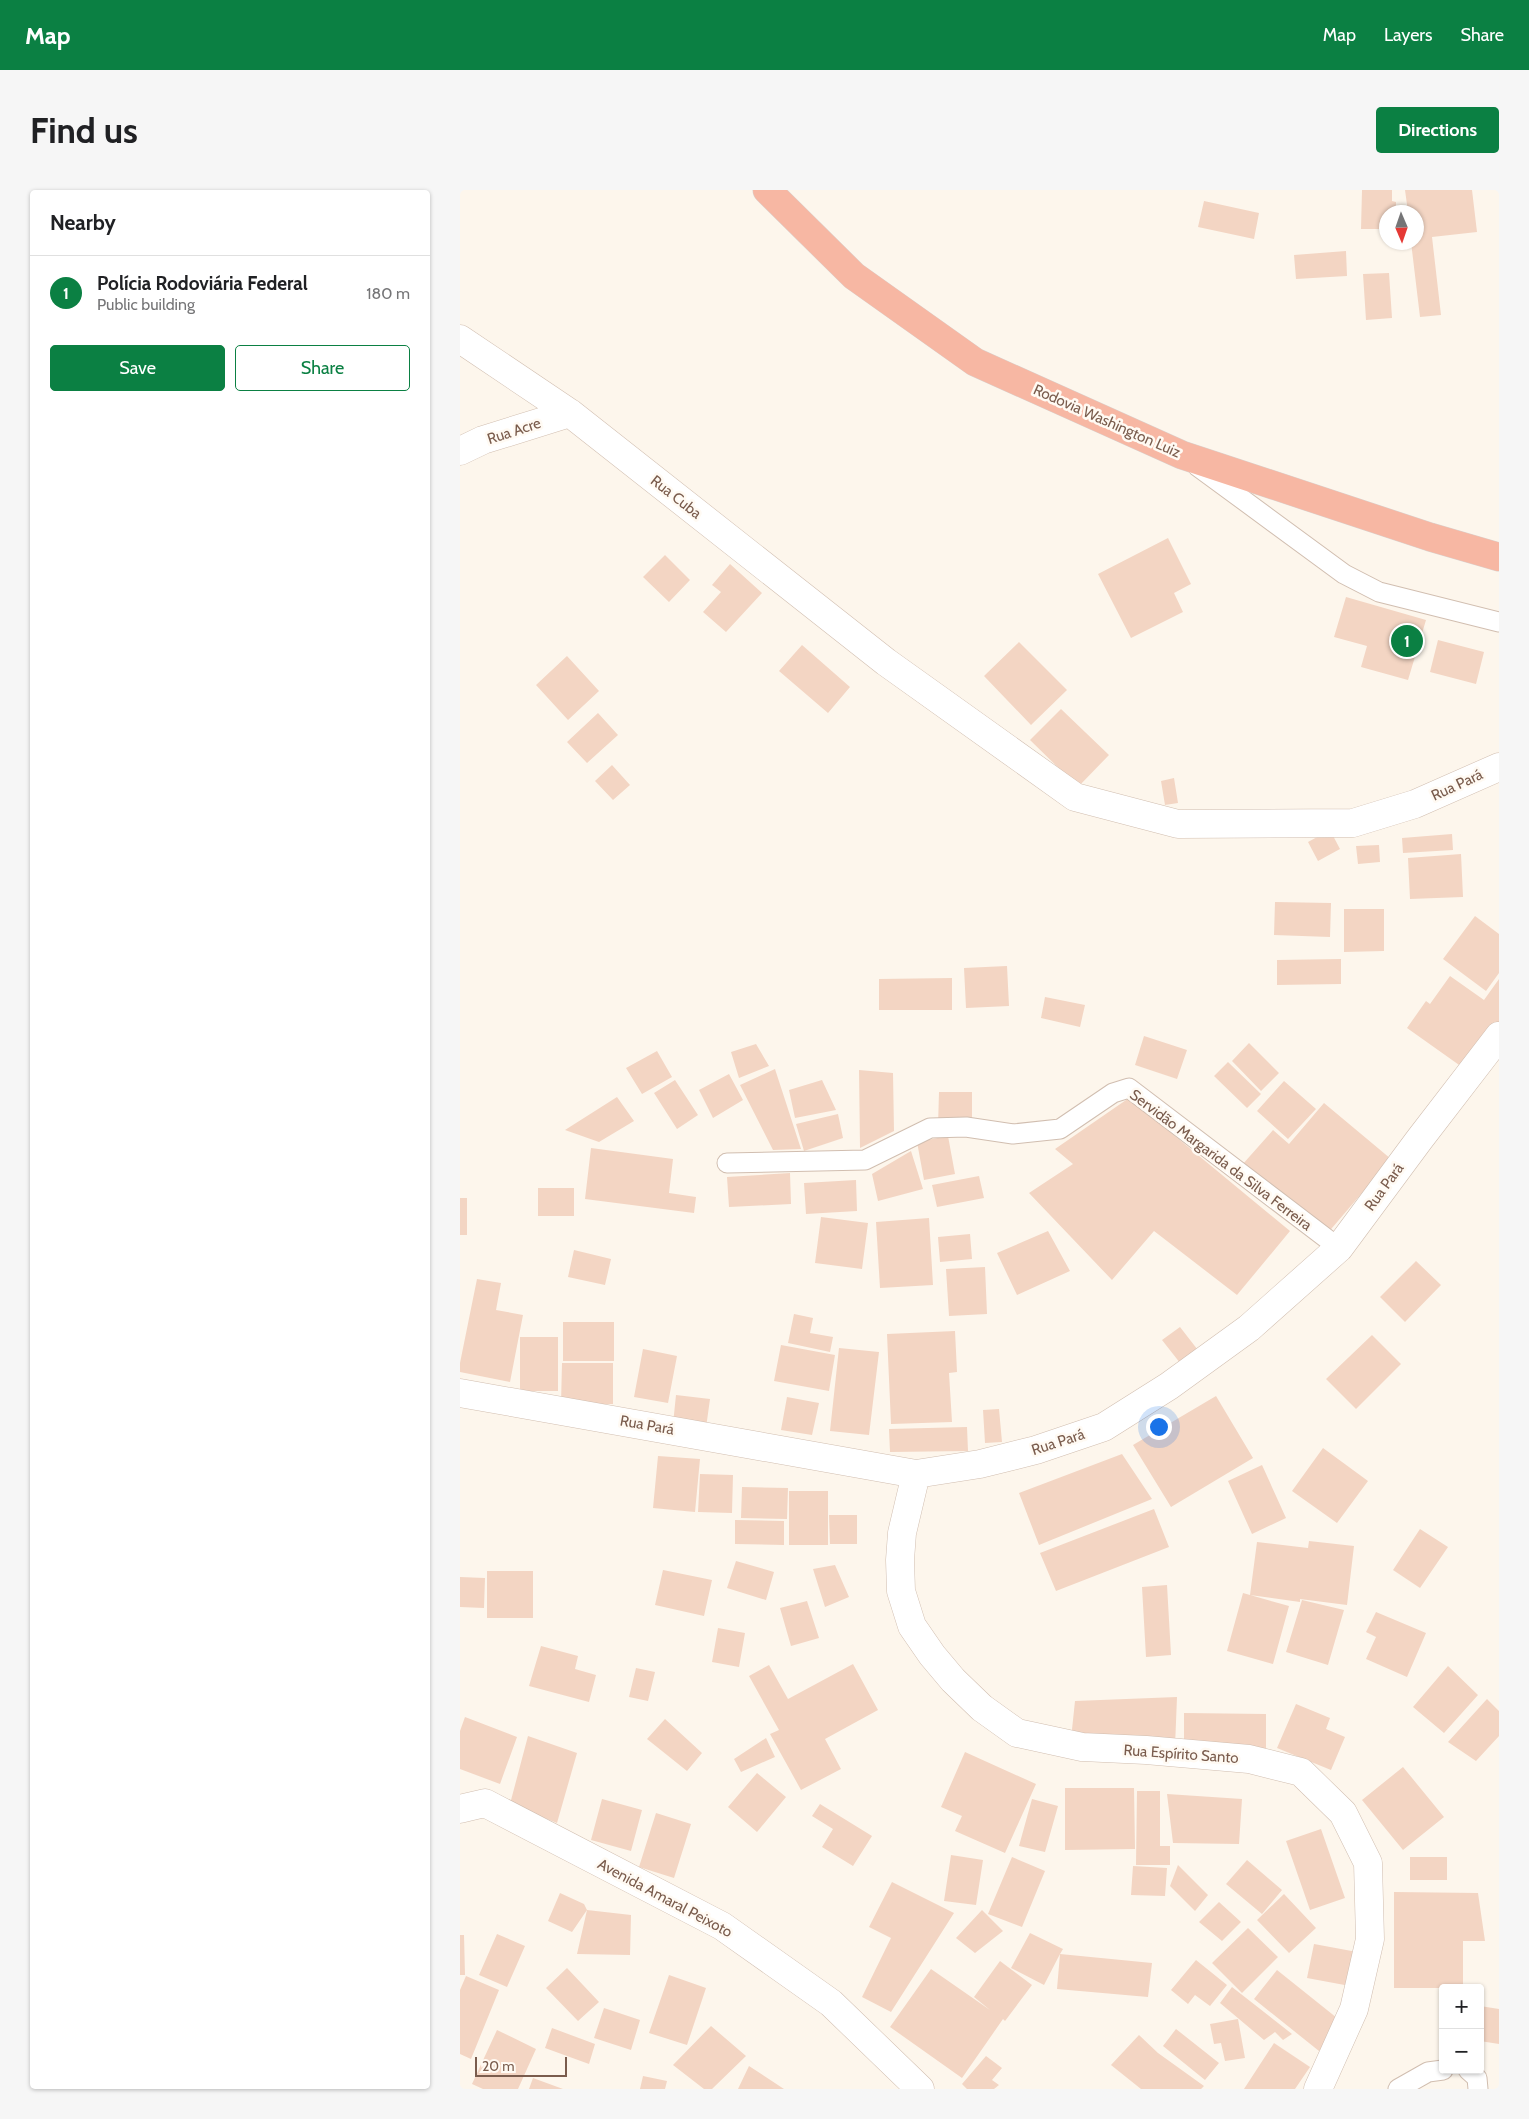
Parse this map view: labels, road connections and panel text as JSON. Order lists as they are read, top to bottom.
{
  "streets": {
    "highway": ["Rodovia Washington Luiz"],
    "street": [
      "Rua Acre",
      "Rua Cuba",
      "Rua Pará",
      "Rua Espírito Santo",
      "Avenida Amaral Peixoto"
    ],
    "lane": ["Servidão Margarida da Silva Ferreira"]
  },
  "crossings": [
    ["Rua Acre", "Rua Cuba"],
    ["Rua Cuba", "Rua Pará"],
    ["Rua Pará", "Servidão Margarida da Silva Ferreira"],
    ["Rua Pará", "Rua Espírito Santo"]
  ],
  "scale_bar": "20 m",
  "north": "bottom",
  "page": {
    "header": "Map",
    "nav": ["Map", "Layers", "Share"],
    "buttons": [
      "Directions",
      ["Save", "Share"]
    ],
    "title": "Find us",
    "heading": "Nearby",
    "list": [
      {
        "mark": "1",
        "name": "Polícia Rodoviária Federal",
        "note": "Public building",
        "value": "180 m"
      }
    ],
    "pins": "1",
    "map_buttons": ["+", "−"],
    "scale": "20 m"
  }
}
